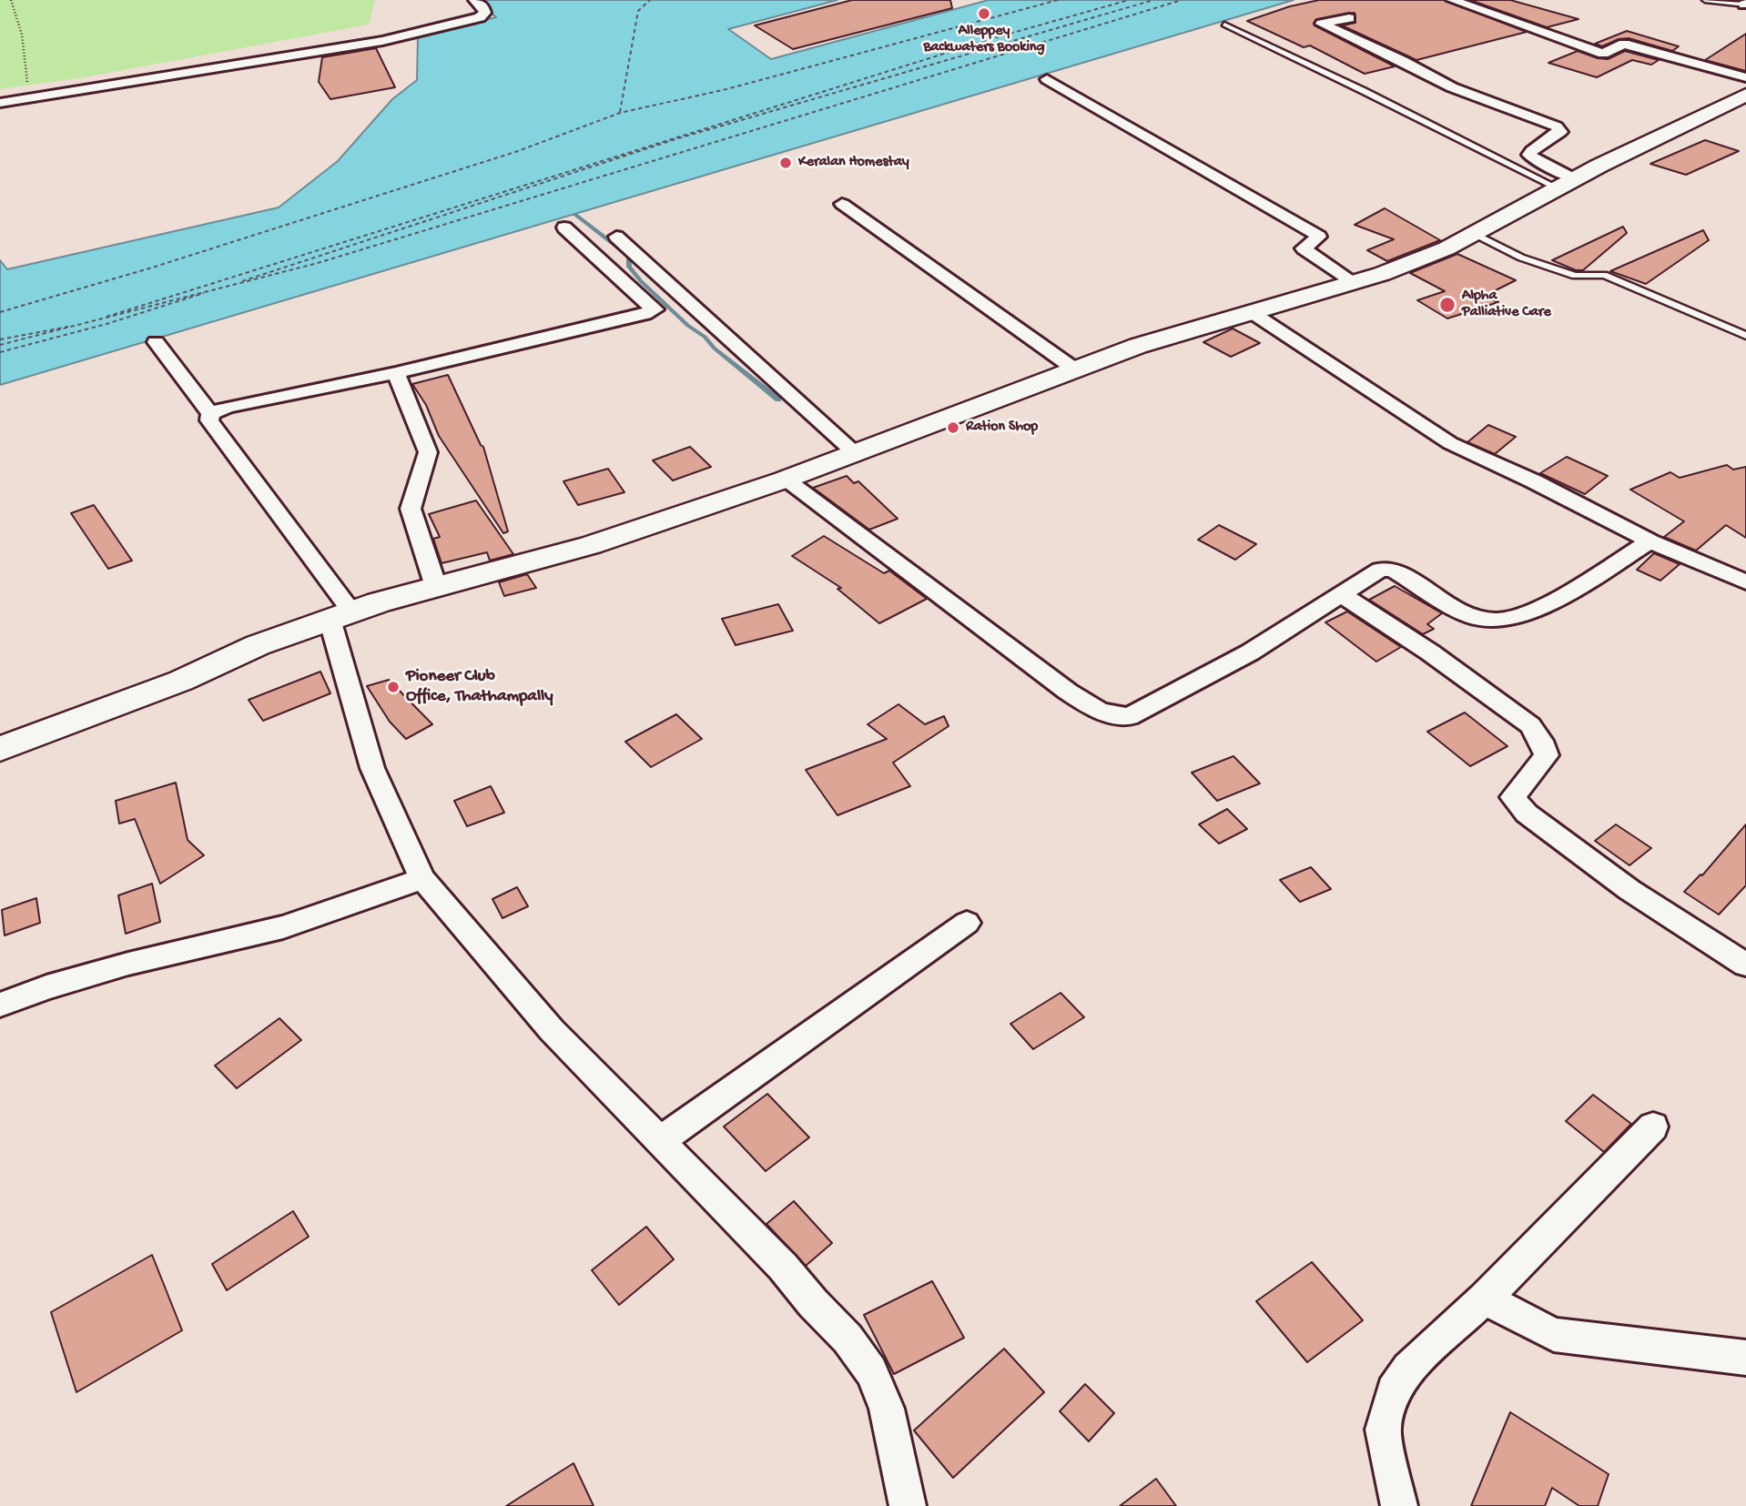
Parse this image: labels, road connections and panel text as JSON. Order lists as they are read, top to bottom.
{
  "places": [
    "Alleppey Backwaters Booking",
    "Keralan Homestay",
    "Alpha Palliative Care",
    "Ration Shop",
    "Pioneer Club Office, Thathampally"
  ]
}
